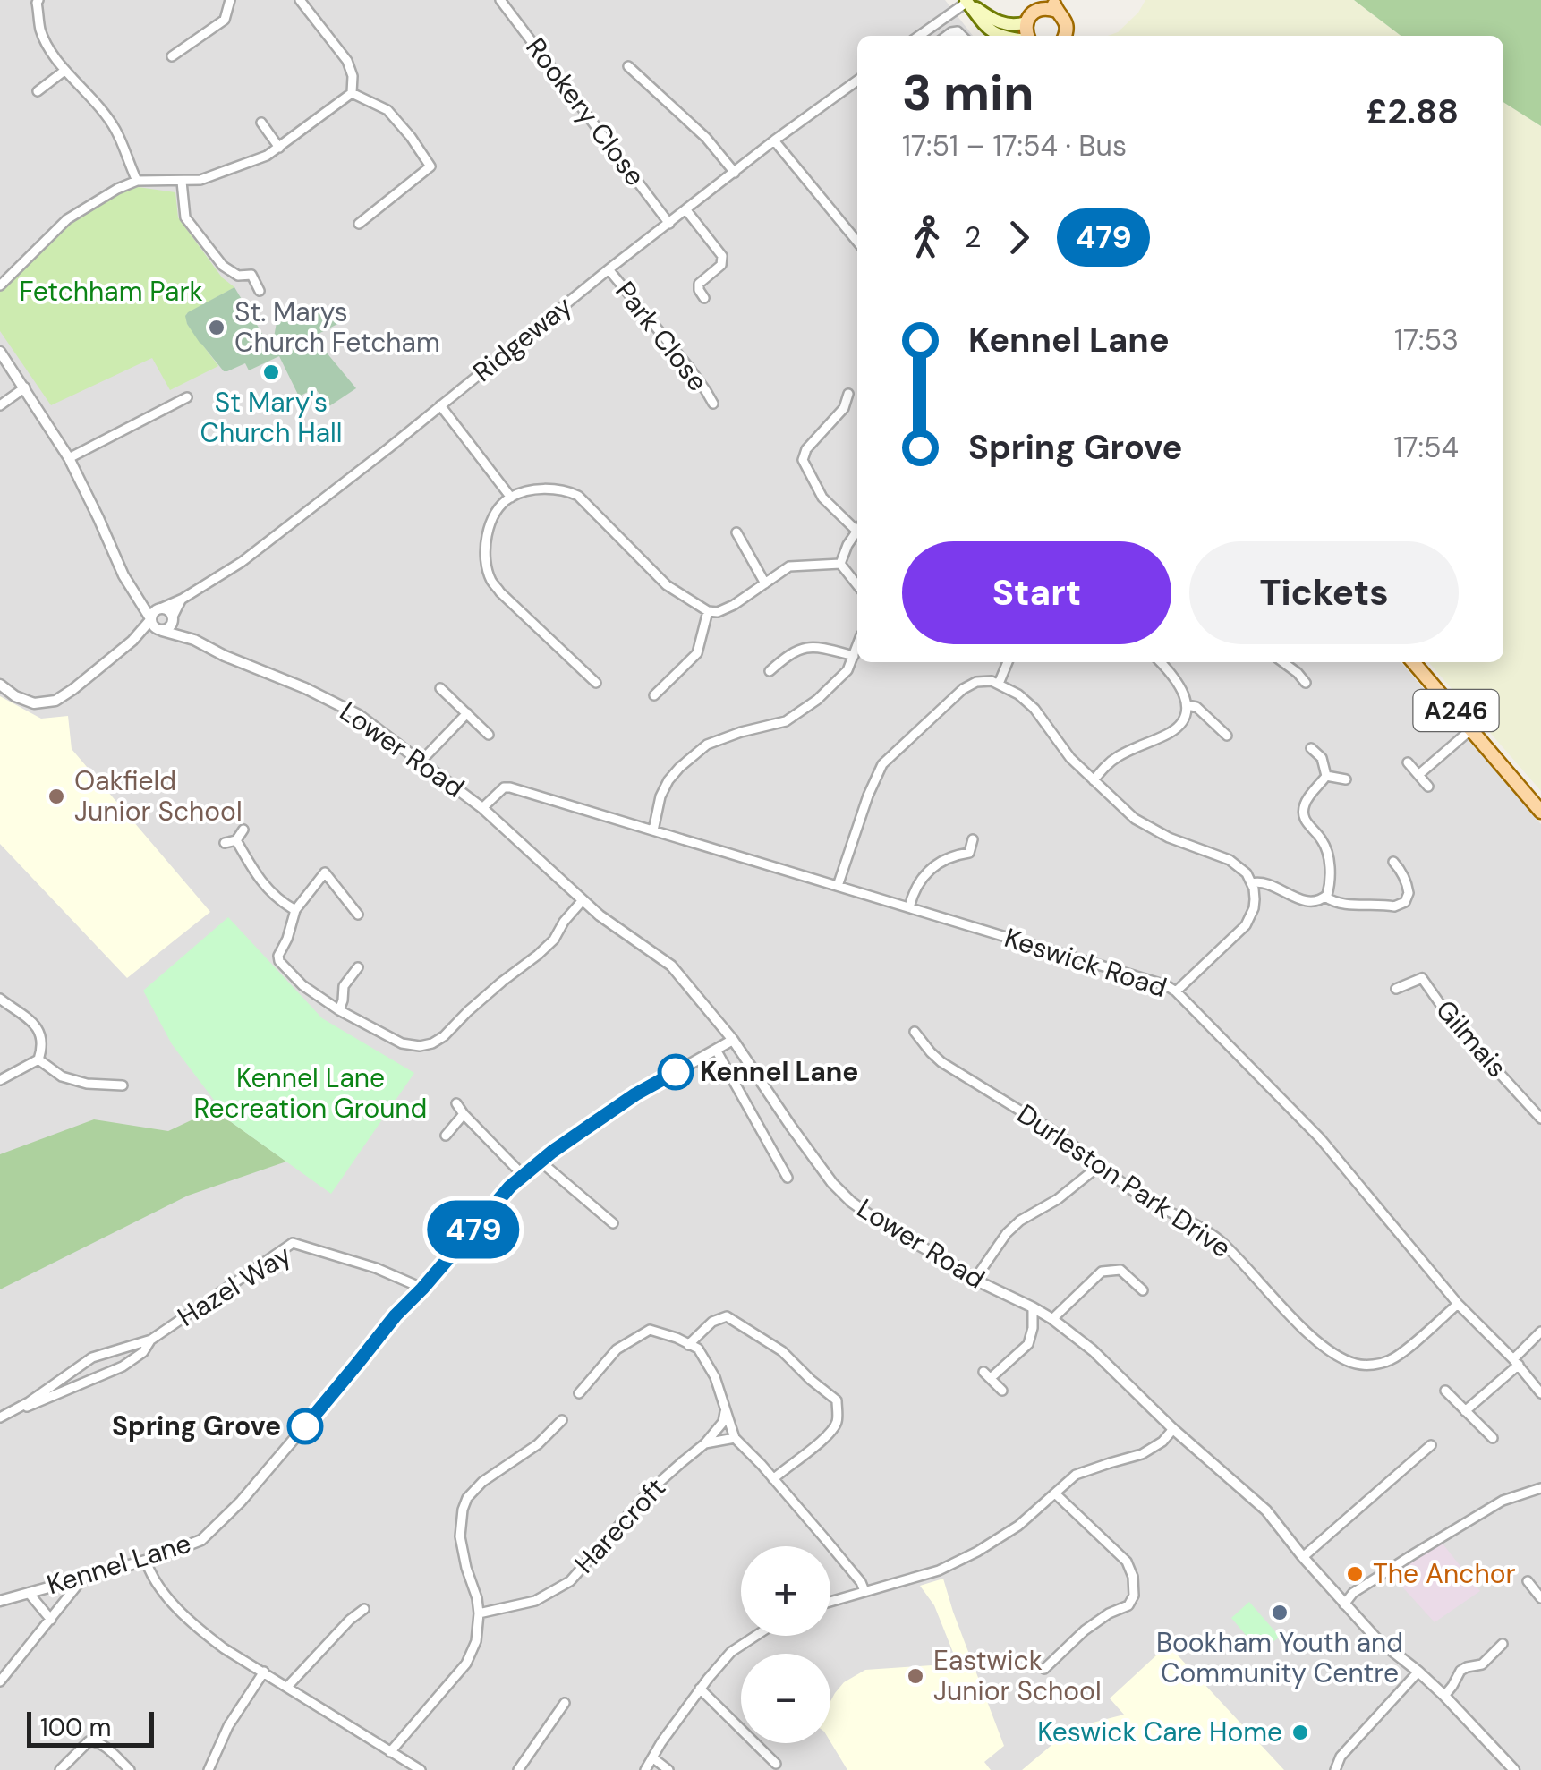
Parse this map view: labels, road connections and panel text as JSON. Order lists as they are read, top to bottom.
{
  "streets": {
    "main road": ["A246"],
    "street": [
      "Rookery Close",
      "Park Close",
      "Ridgeway",
      "Lower Road",
      "Keswick Road",
      "Gilmais",
      "Durleston Park Drive",
      "Hazel Way",
      "Harecroft",
      "Kennel Lane"
    ]
  },
  "crossings": [
    ["Rookery Close", "Ridgeway"],
    ["Park Close", "Ridgeway"],
    ["Ridgeway", "Lower Road"],
    ["Lower Road", "Keswick Road"],
    ["Lower Road", "Kennel Lane"],
    ["Keswick Road", "Durleston Park Drive"],
    ["Hazel Way", "Kennel Lane"]
  ],
  "parks": ["Fetchham Park", "Kennel Lane Recreation Ground"],
  "places": [
    "St. Marys Church Fetcham",
    "St Mary's Church Hall",
    "Oakfield Junior School",
    "Kennel Lane",
    "Spring Grove",
    "The Anchor",
    "Bookham Youth and Community Centre",
    "Eastwick Junior School",
    "Keswick Care Home"
  ],
  "lines": ["bus line 479"],
  "scale_bar": "100 m",
  "page": {
    "on_map": "479",
    "heading": ["3 min", "17:51 – 17:54 · Bus", "£2.88"],
    "legs": ["2", "479"],
    "list": [
      {
        "name": "Kennel Lane",
        "value": "17:53"
      },
      {
        "name": "Spring Grove",
        "value": "17:54"
      }
    ],
    "buttons": ["Start", "Tickets"],
    "map_buttons": ["+", "−"],
    "scale": "100 m"
  }
}
